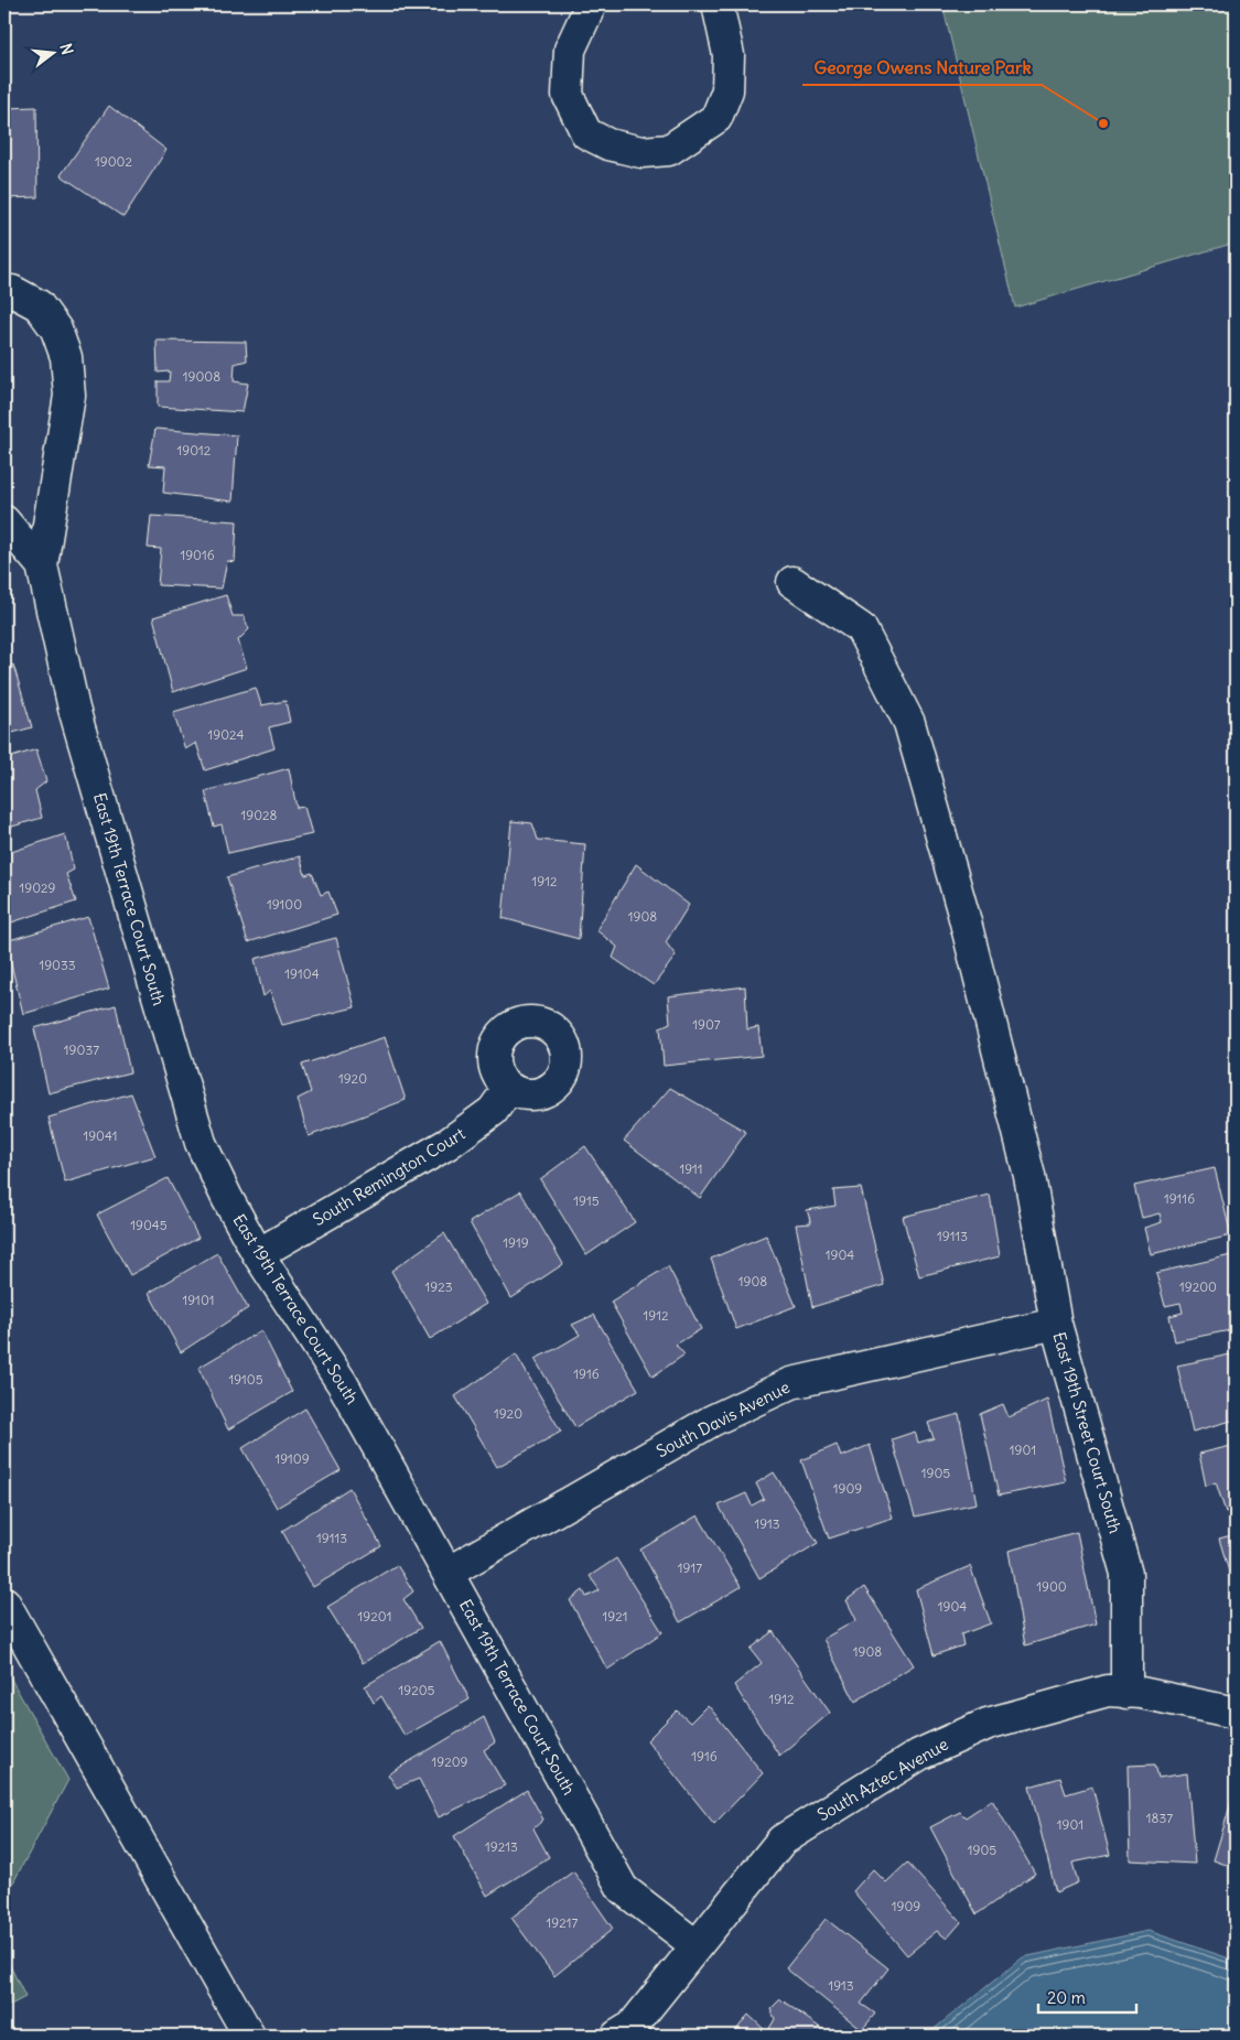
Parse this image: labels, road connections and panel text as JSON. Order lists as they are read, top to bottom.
{
  "streets": {
    "street": [
      "East 19th Terrace Court South",
      "South Remington Court",
      "South Davis Avenue",
      "East 19th Street Court South",
      "South Aztec Avenue"
    ]
  },
  "crossings": [
    ["East 19th Terrace Court South", "South Remington Court"],
    ["East 19th Terrace Court South", "South Davis Avenue"],
    ["East 19th Terrace Court South", "South Aztec Avenue"],
    ["South Davis Avenue", "East 19th Street Court South"],
    ["East 19th Street Court South", "South Aztec Avenue"]
  ],
  "places": ["George Owens Nature Park"],
  "house_numbers": [
    "19002",
    "19008",
    "19012",
    "19016",
    "19024",
    "19028",
    "1912",
    "19029",
    "19100",
    "1908",
    "19033",
    "19104",
    "1907",
    "19037",
    "1920",
    "19041",
    "1911",
    "19116",
    "1915",
    "19045",
    "19113",
    "1919",
    "1904",
    "1908",
    "1923",
    "19200",
    "19101",
    "1912",
    "1916",
    "19105",
    "1920",
    "1901",
    "19109",
    "1905",
    "1909",
    "1913",
    "19113",
    "1917",
    "1900",
    "1904",
    "19201",
    "1921",
    "1908",
    "19205",
    "1912",
    "1916",
    "19209",
    "1837",
    "1901",
    "19213",
    "1905",
    "1909",
    "19217",
    "1913"
  ],
  "scale_bar": "20 m",
  "north": "right"
}
